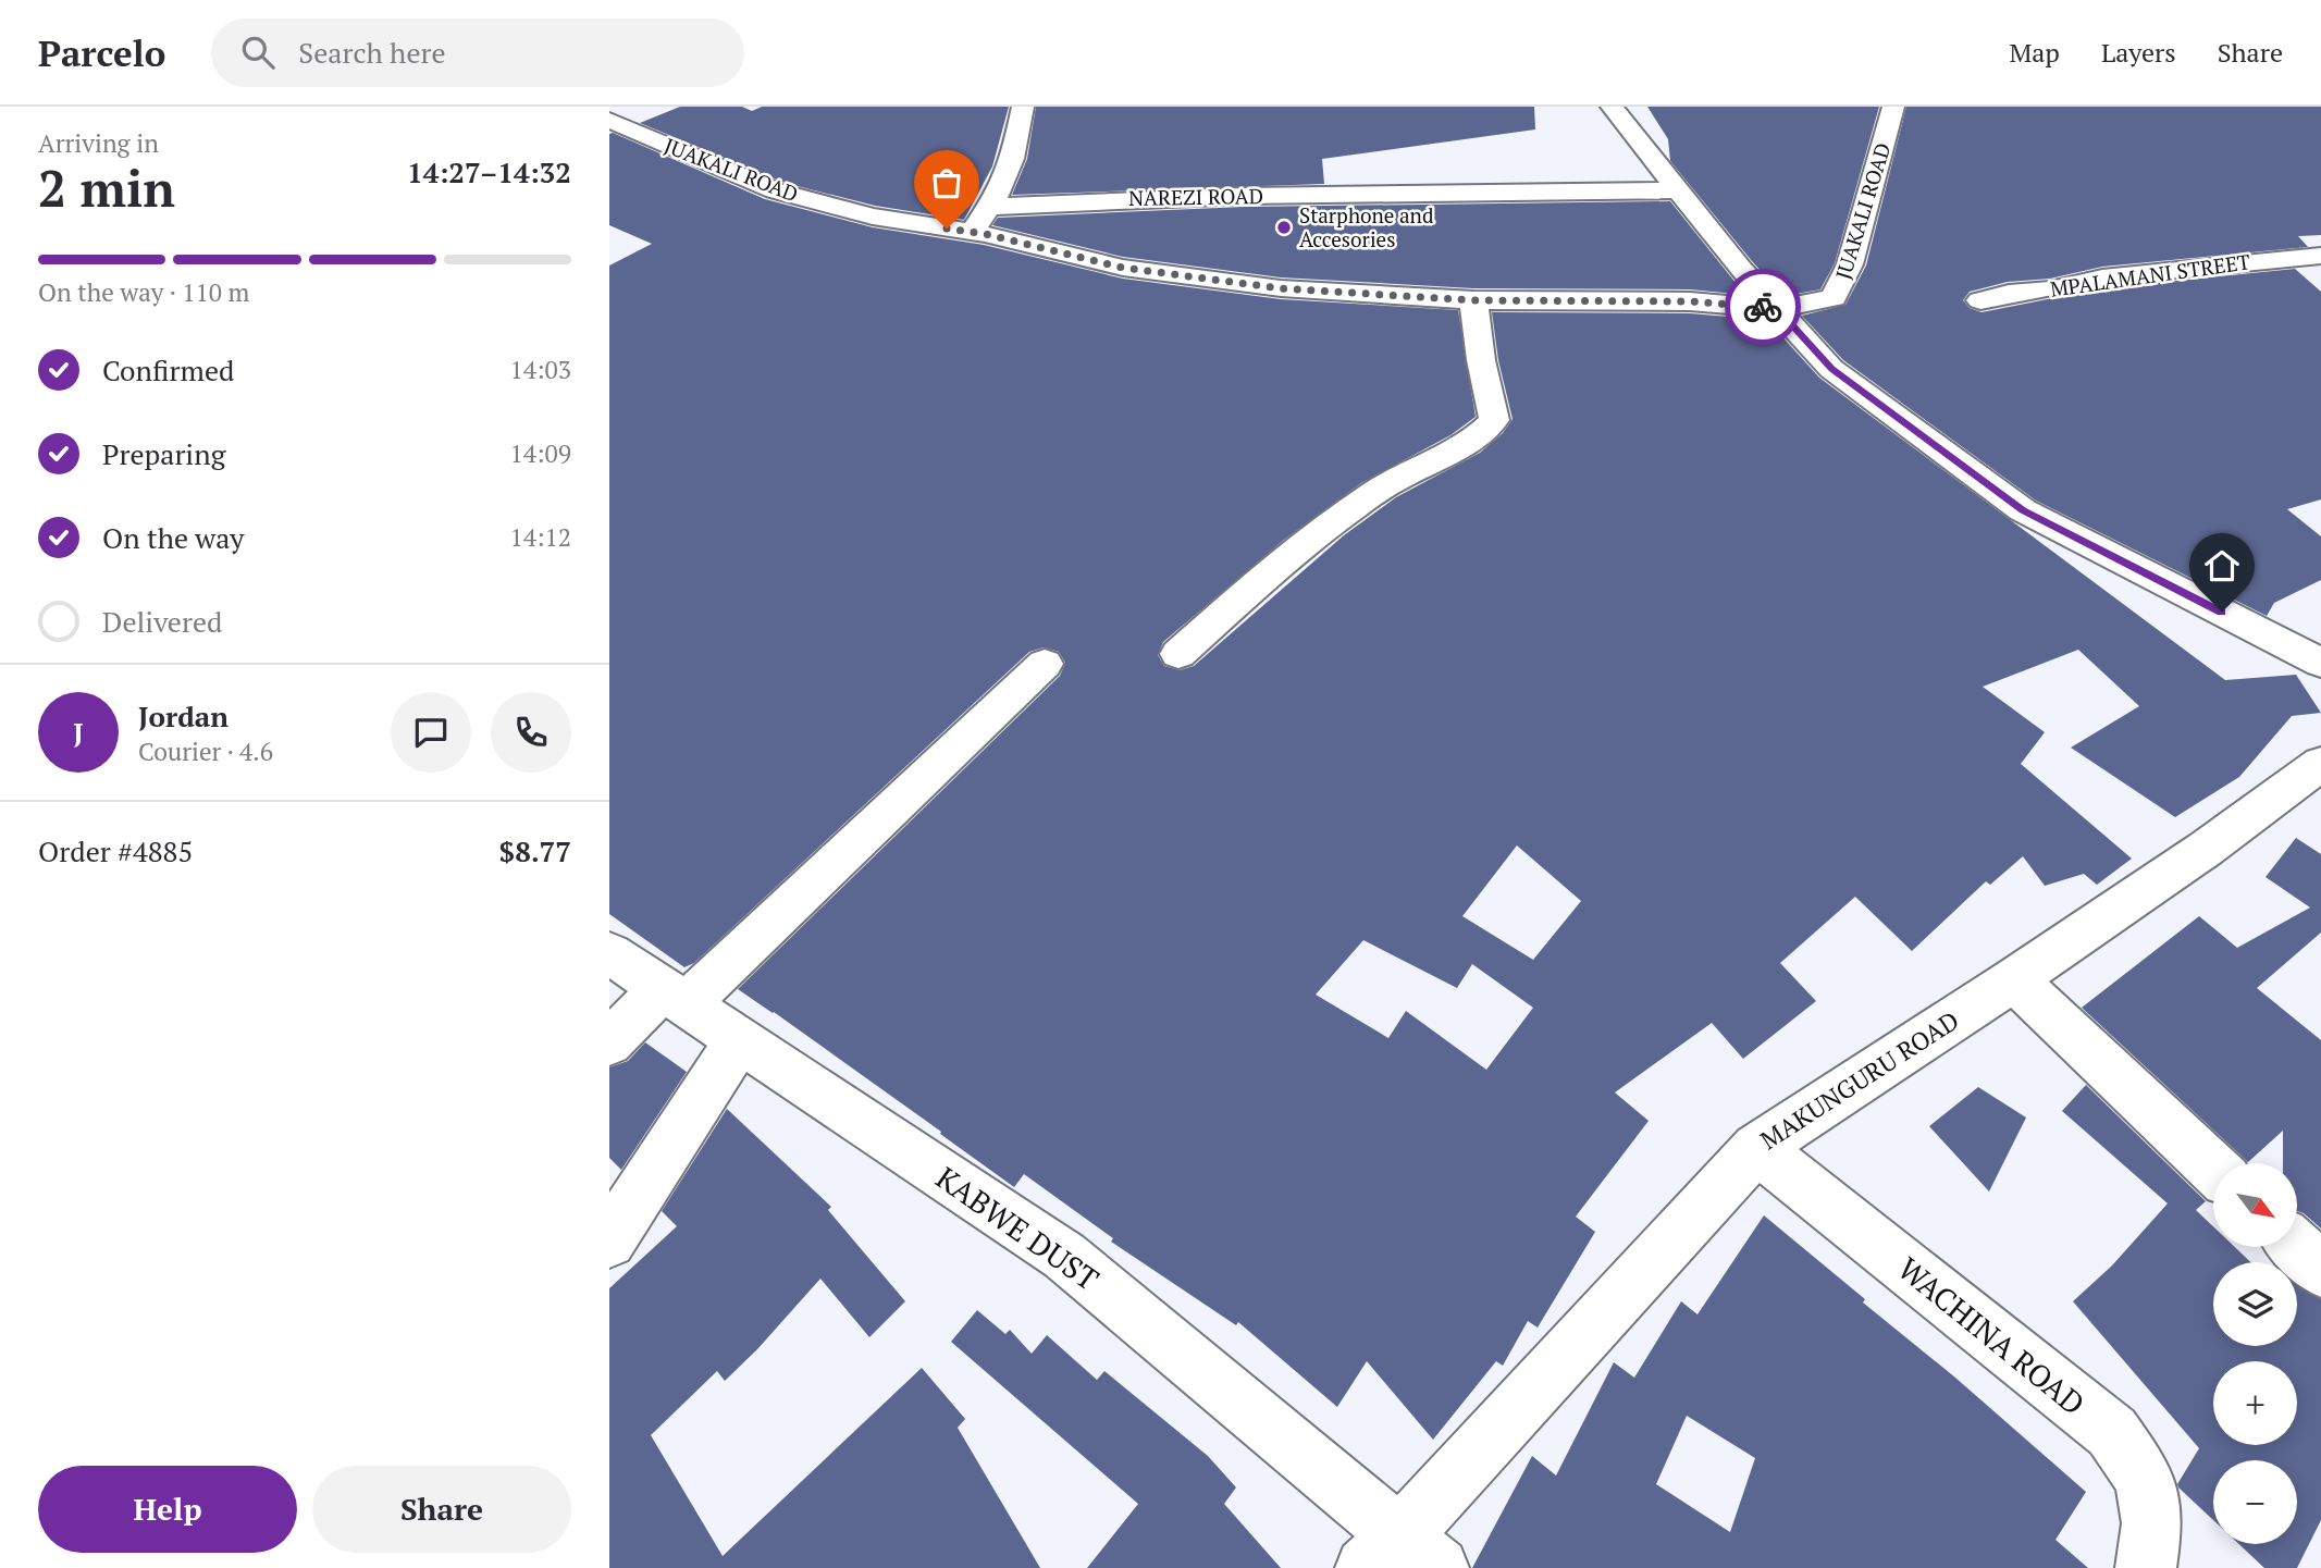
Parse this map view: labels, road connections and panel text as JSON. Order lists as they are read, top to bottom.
{
  "streets": {
    "street": [
      "JUAKALI ROAD",
      "NAREZI ROAD",
      "MPALAMANI STREET",
      "MAKUNGURU ROAD",
      "KABWE DUST",
      "WACHINA ROAD"
    ]
  },
  "crossings": [
    ["MAKUNGURU ROAD", "KABWE DUST"],
    ["MAKUNGURU ROAD", "WACHINA ROAD"]
  ],
  "places": ["Starphone and Accesories"],
  "north": "bottom right",
  "page": {
    "header": "Parcelo",
    "search": "Search here",
    "nav": ["Map", "Layers", "Share"],
    "heading": ["2 min", "Arriving in", "14:27–14:32"],
    "panel": [
      "Jordan",
      "Courier · 4.6",
      "Order #4885",
      "$8.77"
    ],
    "bar": "On the way · 110 m",
    "list": [
      ["Confirmed", "14:03"],
      ["Preparing", "14:09"],
      ["On the way", "14:12"],
      "Delivered"
    ],
    "round": "J",
    "map_buttons": ["+", "−"],
    "buttons": ["Help", "Share"]
  }
}
